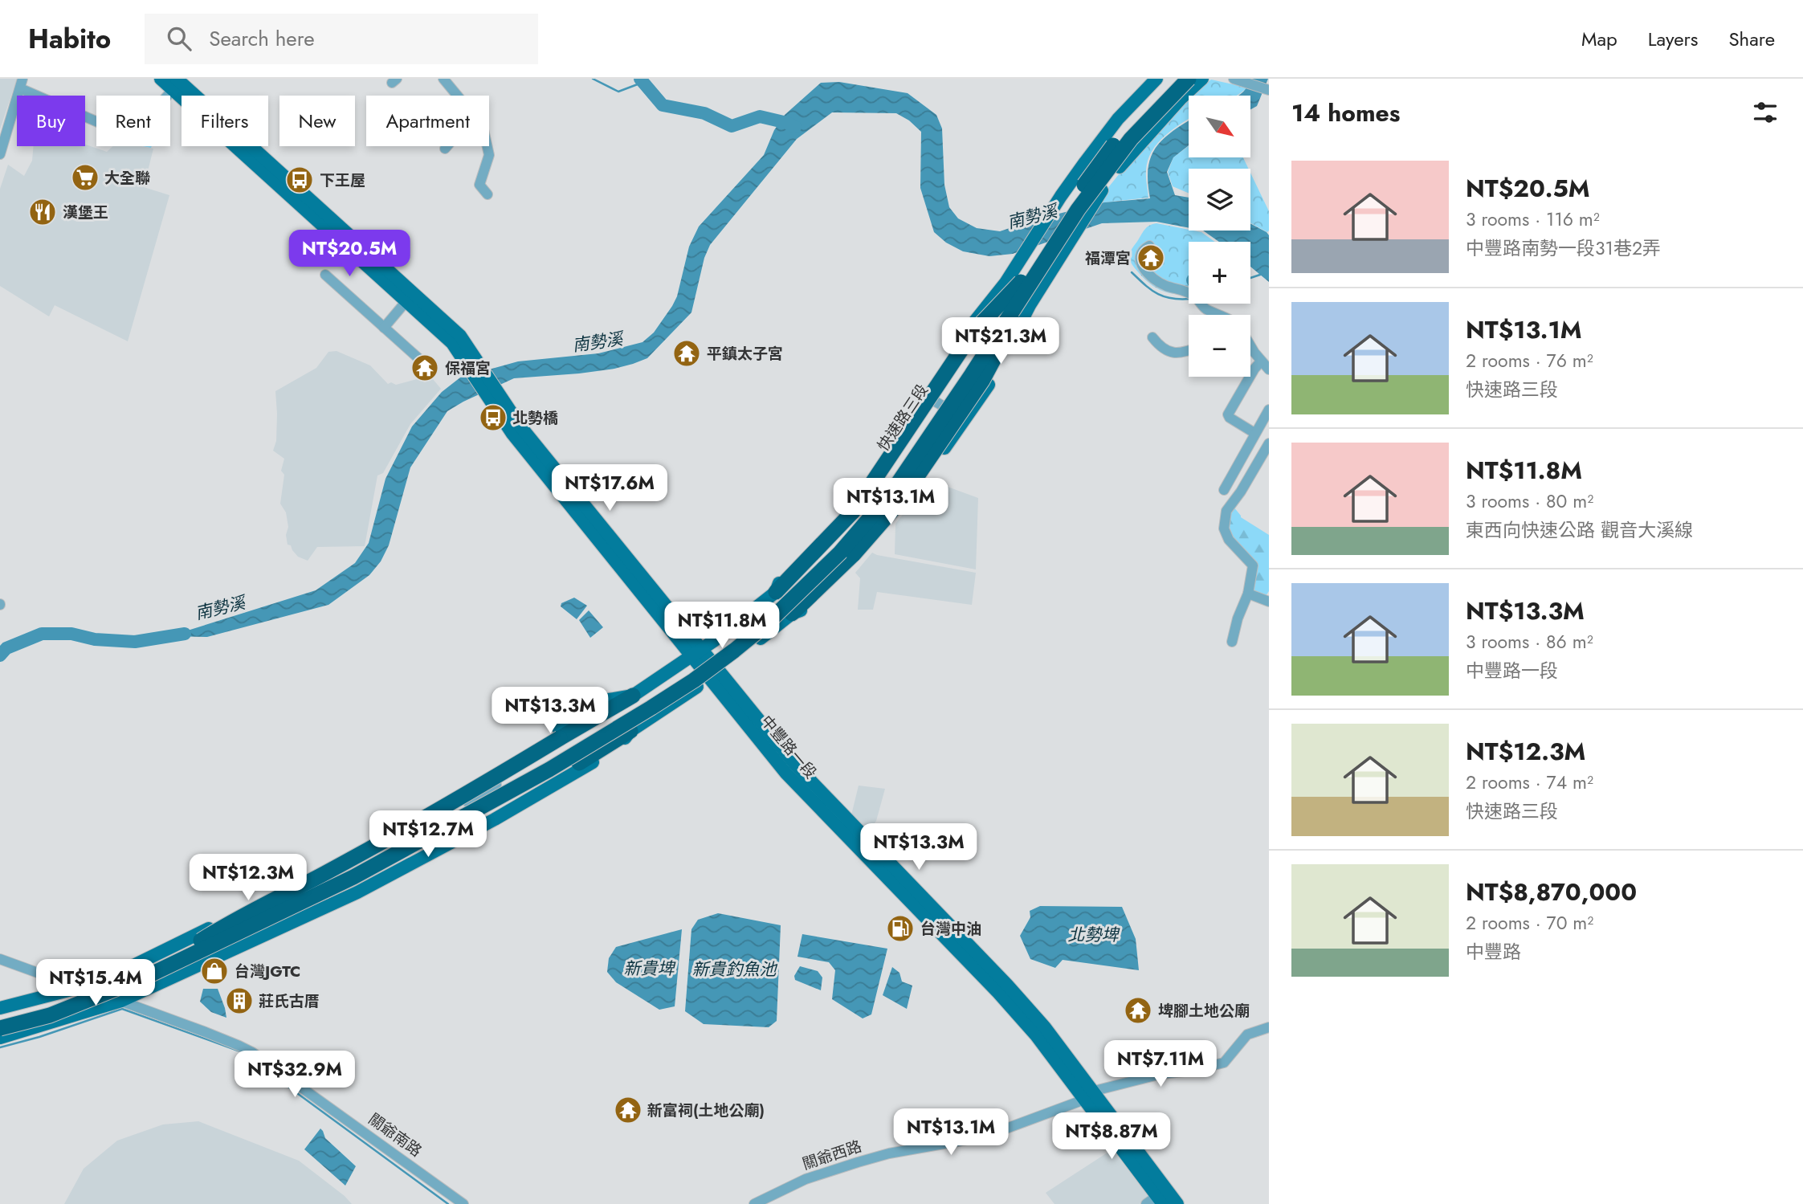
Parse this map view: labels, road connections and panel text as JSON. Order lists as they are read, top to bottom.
{
  "streets": {
    "main road": ["快速路三段", "中豐路一段"],
    "street": ["關爺南路", "關爺西路"]
  },
  "crossings": [
    ["快速路三段", "中豐路一段"],
    ["快速路三段", "關爺南路"],
    ["中豐路一段", "關爺西路"]
  ],
  "water": [
    "南勢溪",
    "北勢埤",
    "新貴埤",
    "新貴釣魚池"
  ],
  "places": {
    "supermarket": ["大全聯"],
    "bus stop": ["下王屋", "北勢橋"],
    "restaurant": ["漢堡王"],
    "temple": [
      "福潭宮",
      "平鎮太子宮",
      "保福宮",
      "埤腳土地公廟",
      "新富祠(土地公廟)"
    ],
    "fuel station": ["台灣中油"],
    "shop": ["台灣JGTC"],
    "building": ["莊氏古厝"]
  },
  "north": "bottom right",
  "page": {
    "header": "Habito",
    "search": "Search here",
    "nav": ["Map", "Layers", "Share"],
    "heading": "14 homes",
    "map_buttons": ["+", "−"],
    "chip": [
      "Buy",
      "Rent",
      "Filters",
      "New",
      "Apartment"
    ],
    "list": [
      {
        "name": "NT$20.5M",
        "note": "3 rooms · 116 m² · 中豐路南勢一段31巷2弄"
      },
      {
        "name": "NT$13.1M",
        "note": "2 rooms · 76 m² · 快速路三段"
      },
      {
        "name": "NT$11.8M",
        "note": "3 rooms · 80 m² · 東西向快速公路 觀音大溪線"
      },
      {
        "name": "NT$13.3M",
        "note": "3 rooms · 86 m² · 中豐路一段"
      },
      {
        "name": "NT$12.3M",
        "note": "2 rooms · 74 m² · 快速路三段"
      },
      {
        "name": "NT$8,870,000",
        "note": "2 rooms · 70 m² · 中豐路"
      }
    ],
    "price": [
      "NT$20.5M",
      "NT$21.3M",
      "NT$17.6M",
      "NT$13.1M",
      "NT$11.8M",
      "NT$13.3M",
      "NT$12.7M",
      "NT$13.3M",
      "NT$12.3M",
      "NT$15.4M",
      "NT$7.11M",
      "NT$32.9M",
      "NT$13.1M",
      "NT$8.87M"
    ]
  }
}
